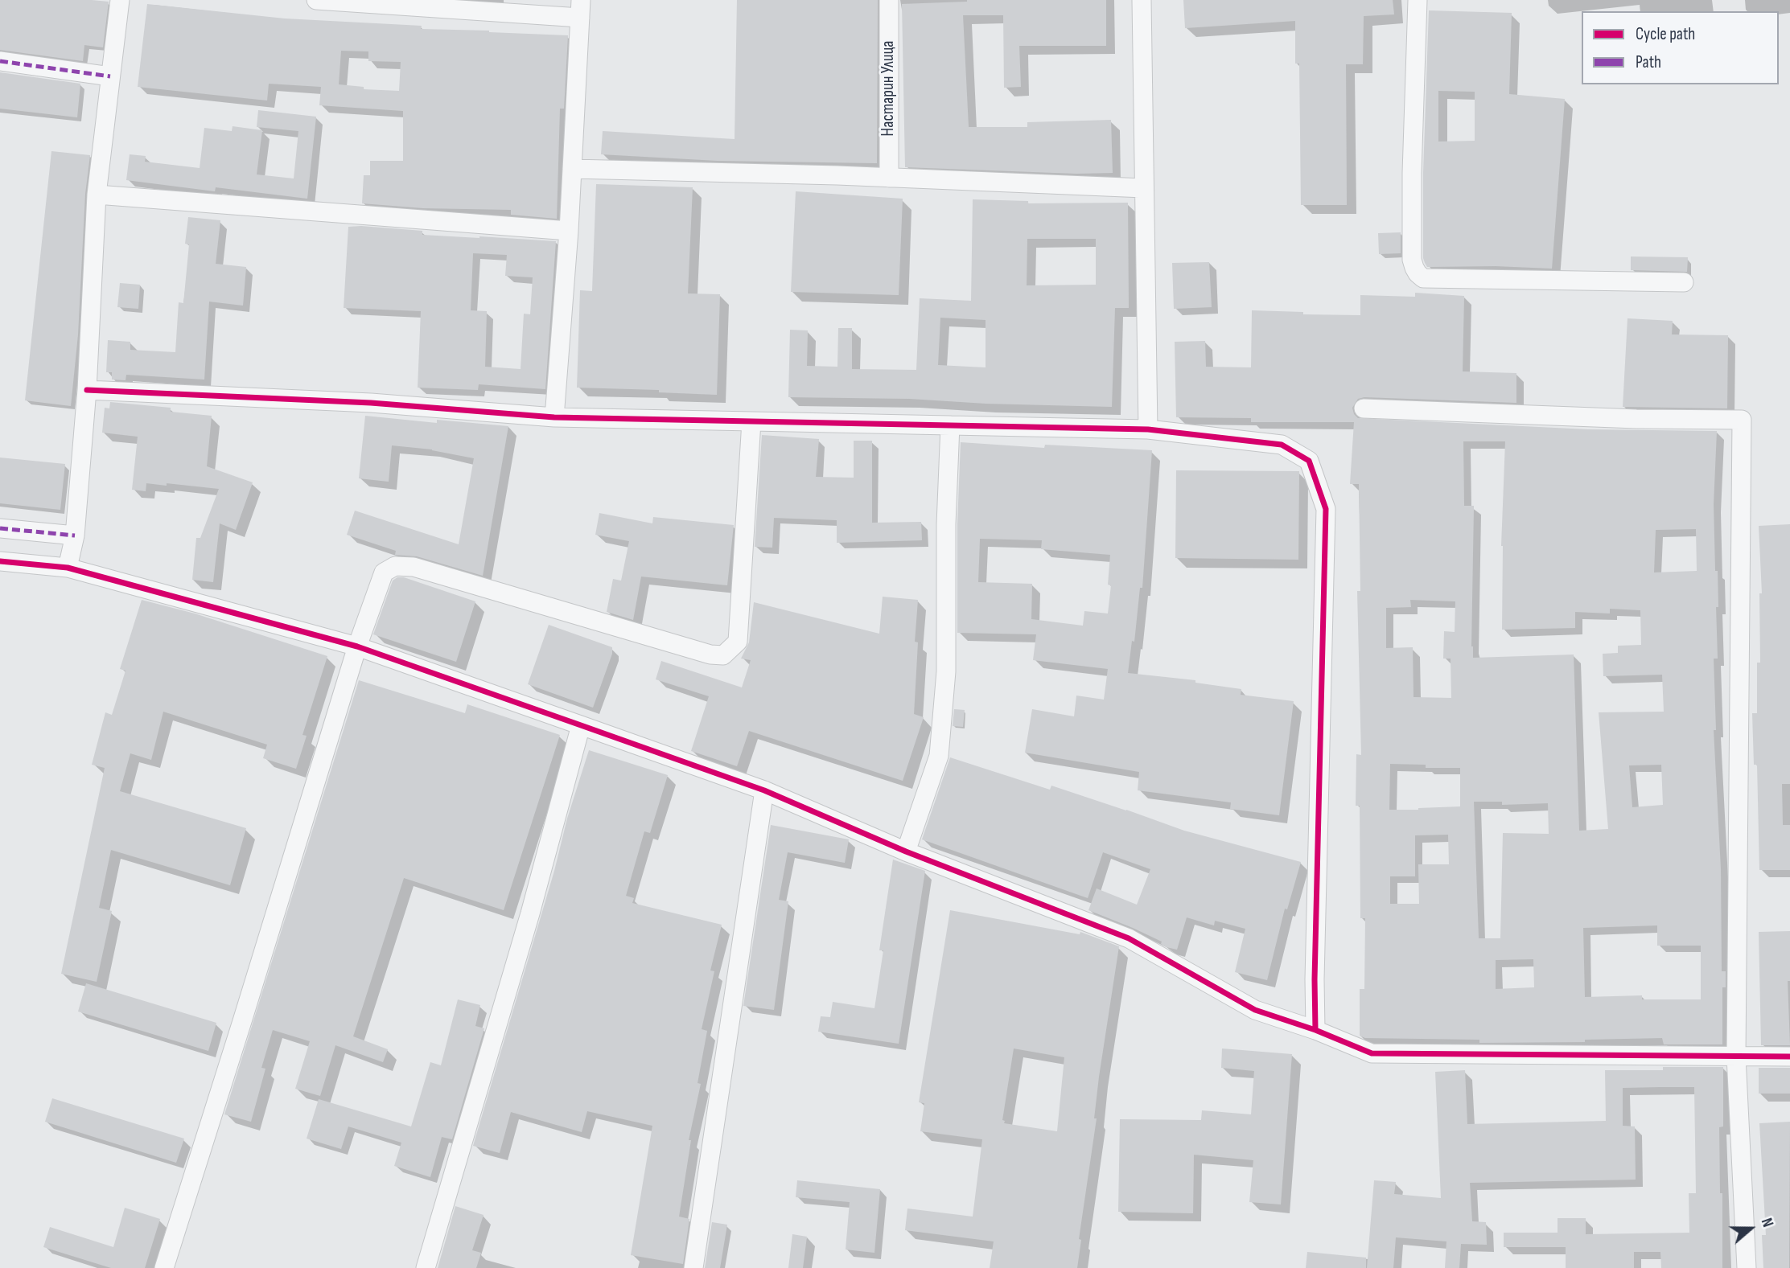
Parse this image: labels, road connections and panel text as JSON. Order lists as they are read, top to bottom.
{
  "streets": {
    "street": ["Настарин Улица"]
  },
  "legend": ["Cycle path", "Path"],
  "north": "right"
}
